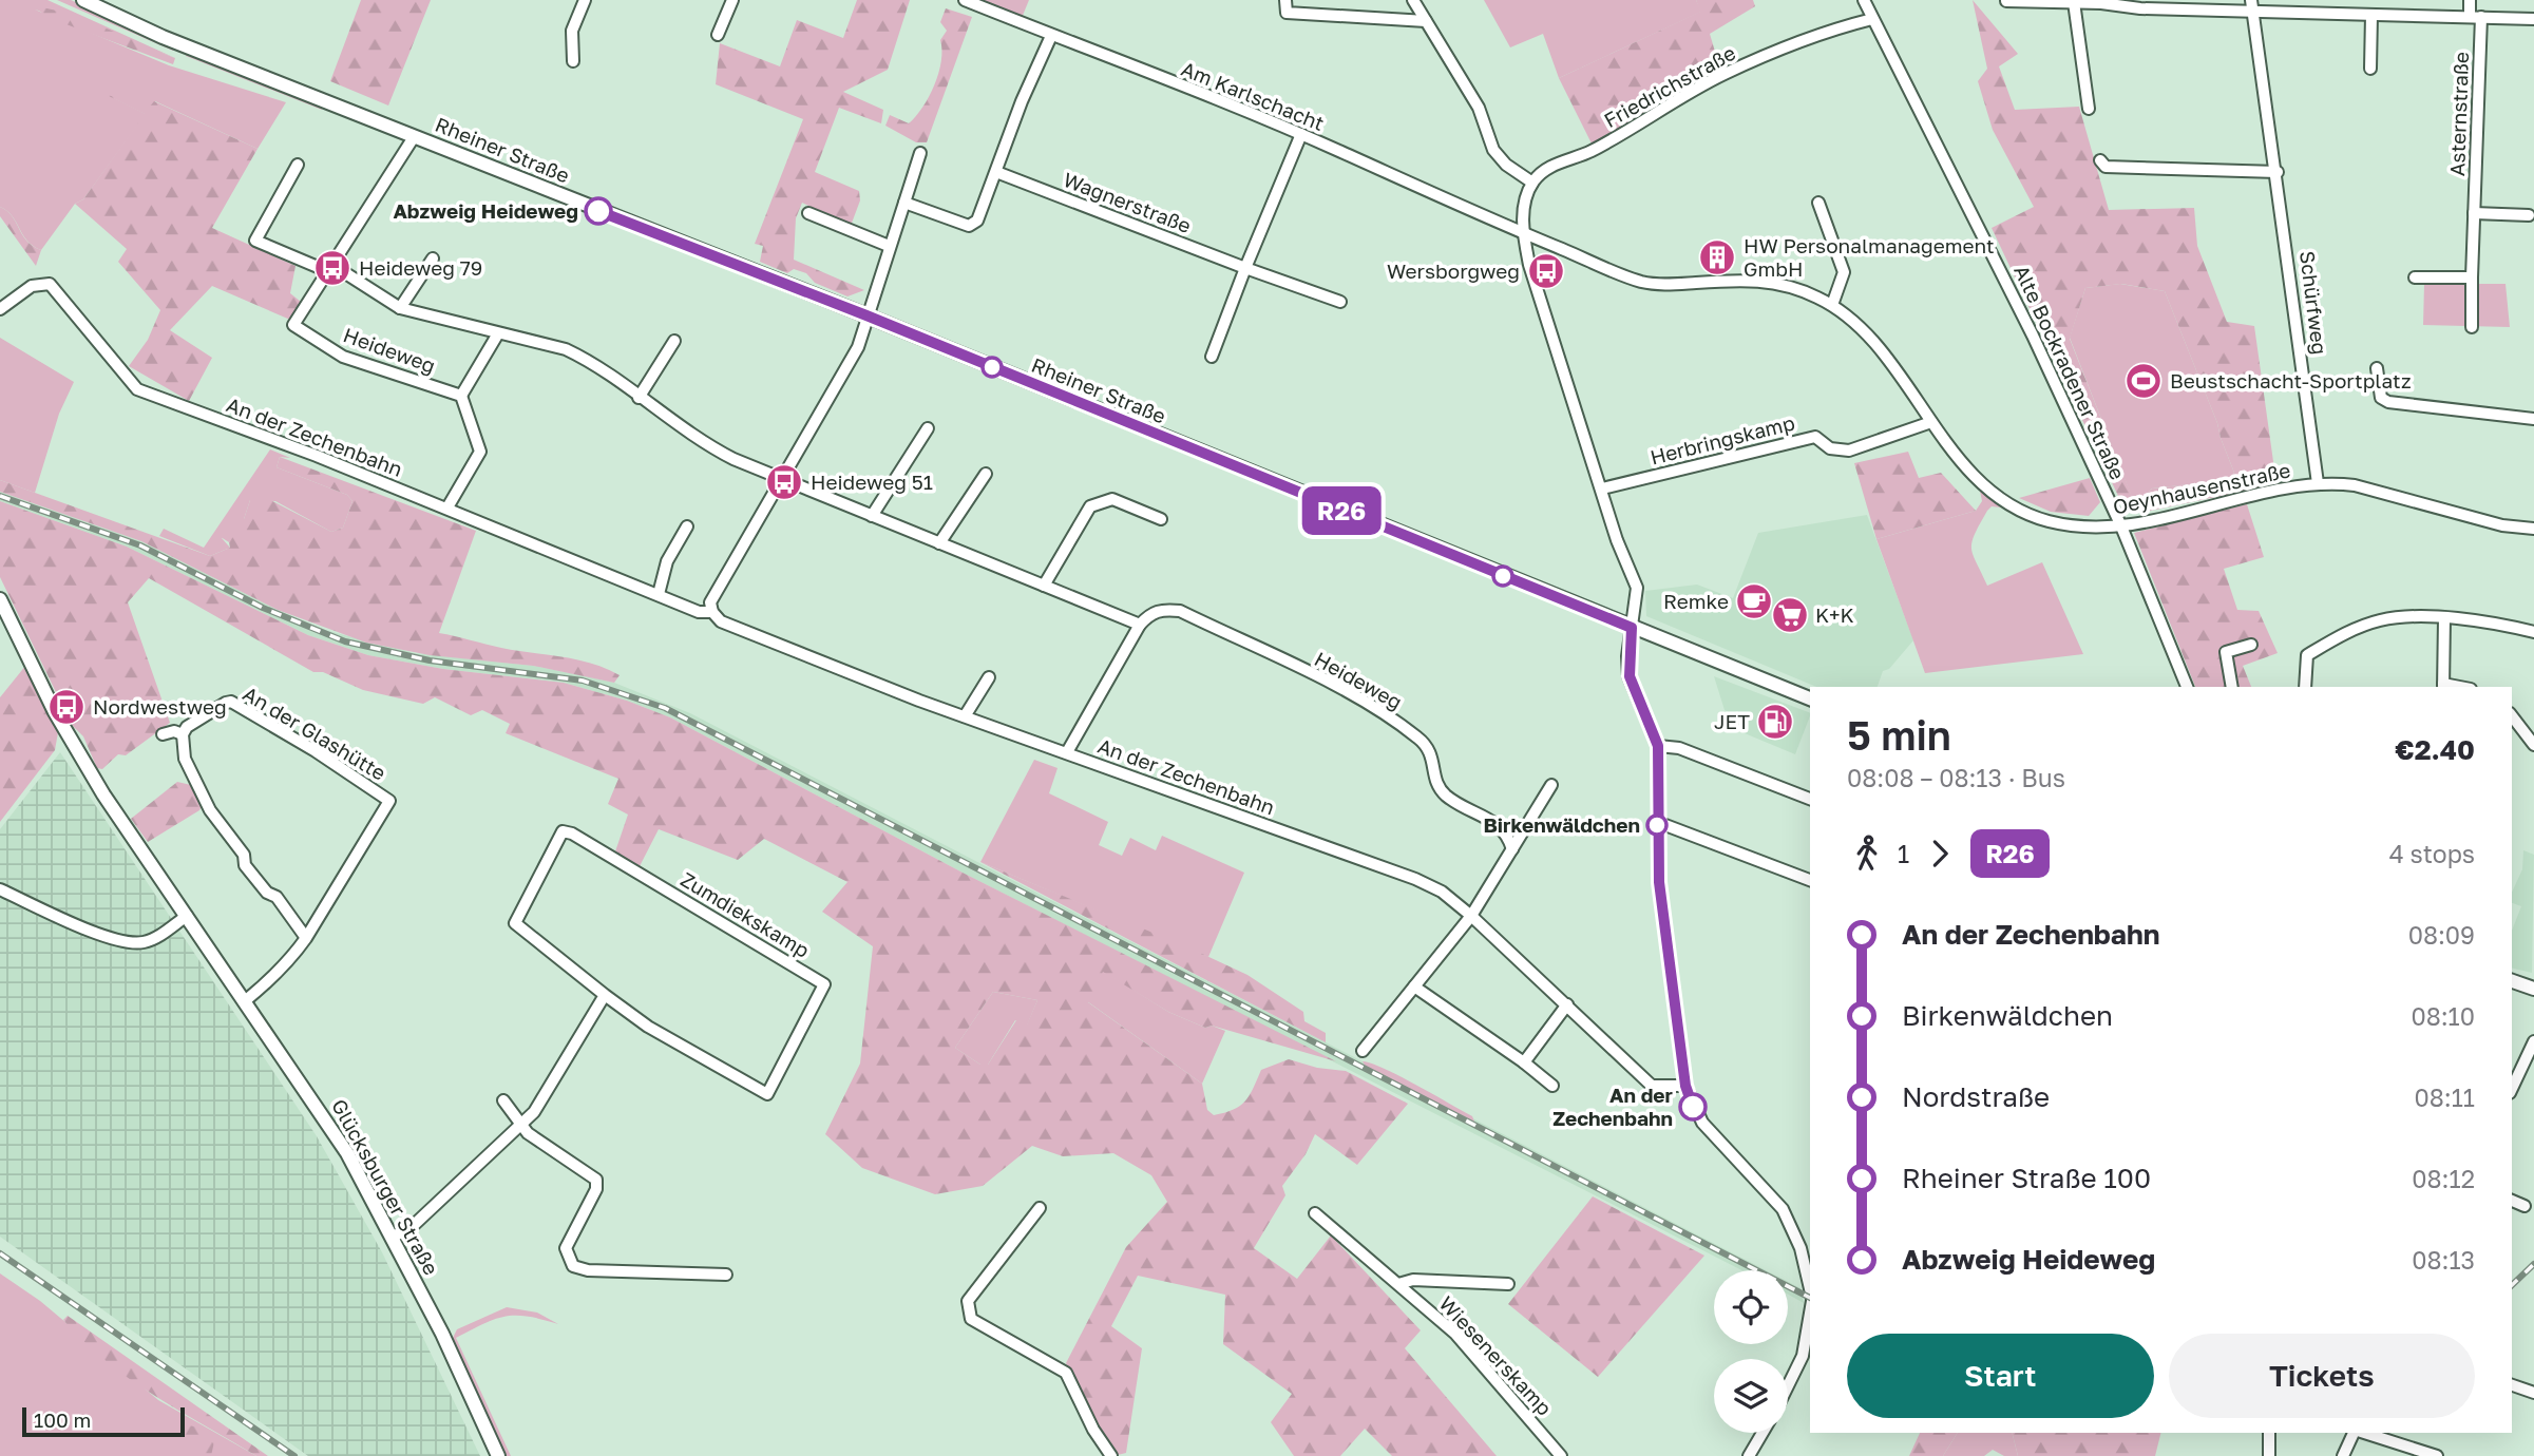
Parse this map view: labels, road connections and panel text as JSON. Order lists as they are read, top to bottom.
{
  "streets": {
    "main road": ["Rheiner Straße", "Glücksburger Straße"],
    "street": [
      "Friedrichstraße",
      "Am Karlschacht",
      "Asternstraße",
      "Wagnerstraße",
      "Schürfweg",
      "Heideweg",
      "Alte Bockradener Straße",
      "An der Zechenbahn",
      "Herbringskamp",
      "Oeynhausenstraße",
      "An der Glashütte",
      "Zumdiekskamp",
      "Wiesenerskamp"
    ]
  },
  "crossings": [
    ["Friedrichstraße", "Alte Bockradener Straße"],
    ["Am Karlschacht", "Oeynhausenstraße"],
    ["Rheiner Straße", "Heideweg"],
    ["Schürfweg", "Oeynhausenstraße"],
    ["Alte Bockradener Straße", "Oeynhausenstraße"],
    ["Herbringskamp", "Oeynhausenstraße"],
    ["An der Glashütte", "Glücksburger Straße"]
  ],
  "places": {
    "other": ["Abzweig Heideweg", "Birkenwäldchen", "An der Zechenbahn"],
    "building": ["HW Personalmanagement GmbH"],
    "bus stop": [
      "Heideweg 79",
      "Wersborgweg",
      "Heideweg 51",
      "Nordwestweg"
    ],
    "sports": ["Beustschacht-Sportplatz"],
    "cafe": ["Remke"],
    "supermarket": ["K+K"],
    "fuel station": ["JET"]
  },
  "lines": ["bus line R26"],
  "scale_bar": "100 m",
  "page": {
    "on_map": "R26",
    "heading": ["5 min", "08:08 – 08:13 · Bus", "€2.40"],
    "legs": ["1", "R26", "4 stops"],
    "list": [
      {
        "name": "An der Zechenbahn",
        "value": "08:09"
      },
      {
        "name": "Birkenwäldchen",
        "value": "08:10"
      },
      {
        "name": "Nordstraße",
        "value": "08:11"
      },
      {
        "name": "Rheiner Straße 100",
        "value": "08:12"
      },
      {
        "name": "Abzweig Heideweg",
        "value": "08:13"
      }
    ],
    "buttons": ["Start", "Tickets"],
    "scale": "100 m"
  }
}
